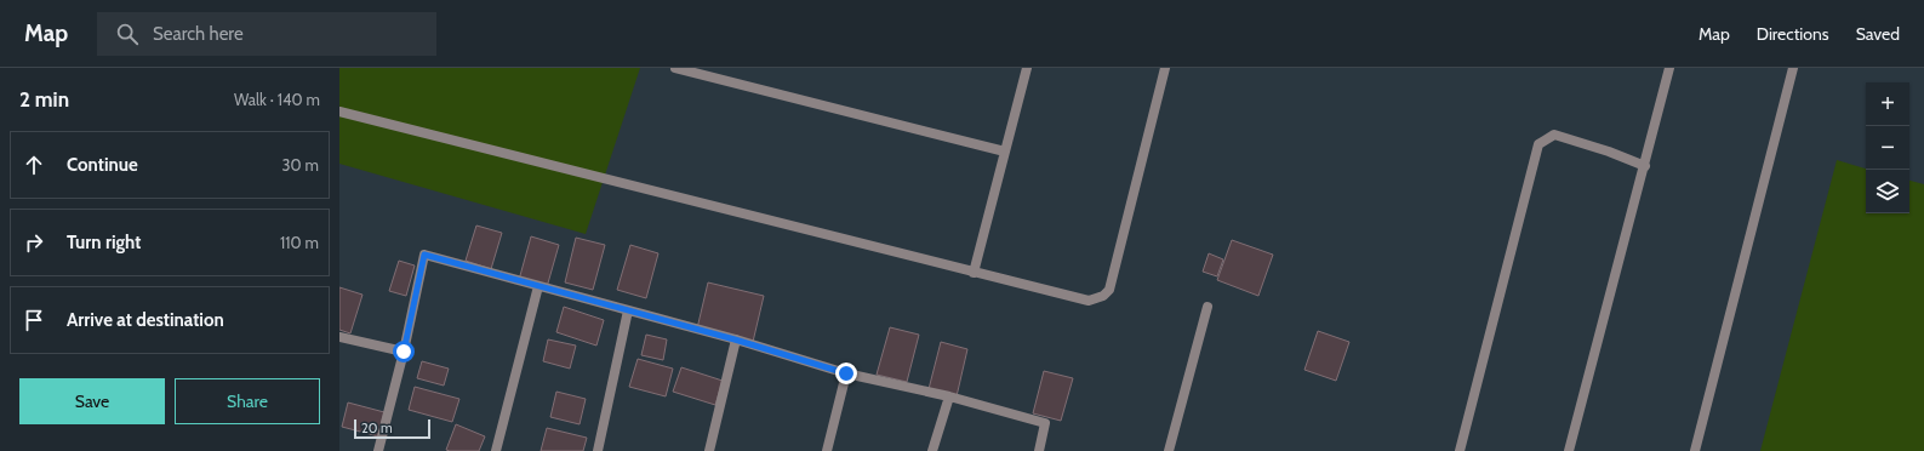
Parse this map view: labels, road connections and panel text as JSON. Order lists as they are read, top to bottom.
{
  "scale_bar": "20 m",
  "page": {
    "header": "Map",
    "search": "Search here",
    "nav": ["Map", "Directions", "Saved"],
    "heading": ["2 min", "Walk · 140 m"],
    "map_buttons": ["+", "−"],
    "list": [
      ["Continue", "30 m"],
      ["Turn right", "110 m"],
      "Arrive at destination"
    ],
    "buttons": ["Save", "Share"],
    "scale": "20 m"
  }
}
